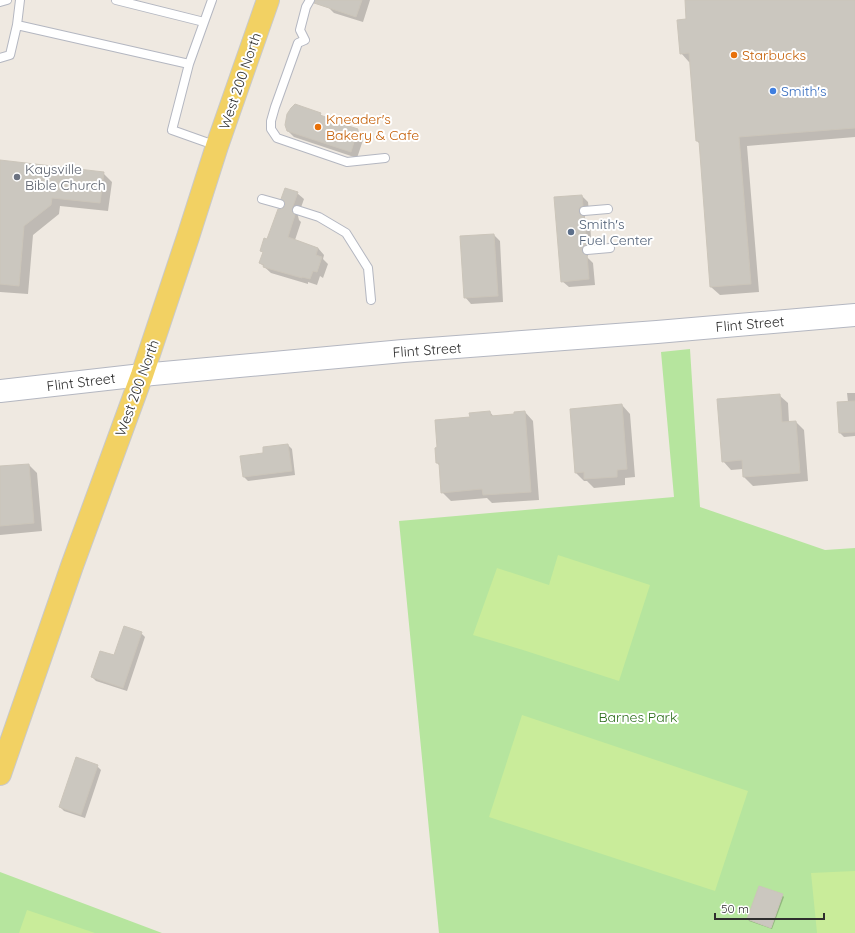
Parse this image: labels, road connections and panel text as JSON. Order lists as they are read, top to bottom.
{
  "streets": {
    "main road": ["West 200 North"],
    "street": ["Flint Street"]
  },
  "crossings": [
    ["West 200 North", "Flint Street"]
  ],
  "parks": ["Barnes Park"],
  "places": [
    "Starbucks",
    "Smith's",
    "Kneader's Bakery & Cafe",
    "Kaysville Bible Church",
    "Smith's Fuel Center"
  ],
  "scale_bar": "50 m"
}
